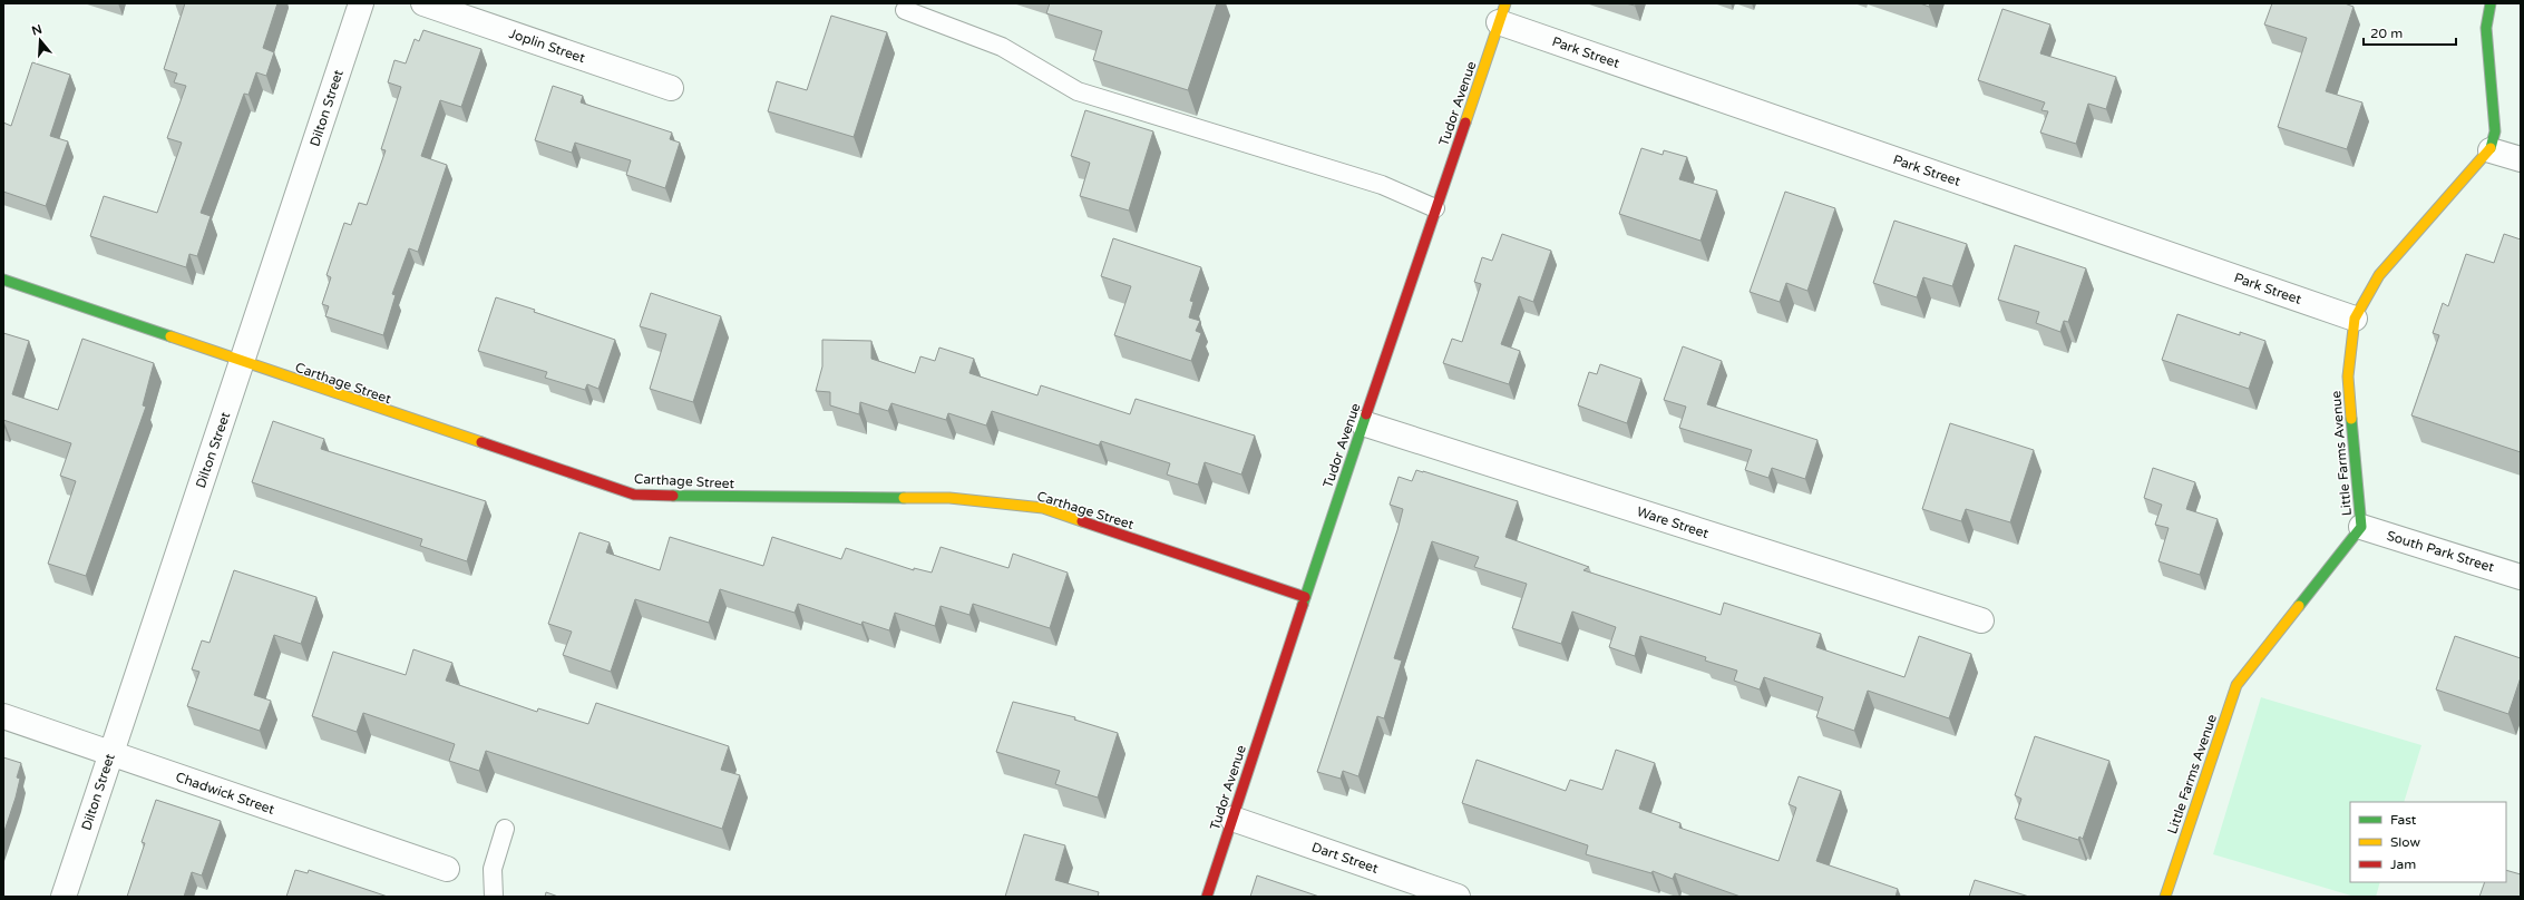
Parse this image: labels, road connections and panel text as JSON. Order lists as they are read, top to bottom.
{
  "streets": {
    "street": [
      "Joplin Street",
      "Park Street",
      "Tudor Avenue",
      "Dilton Street",
      "Carthage Street",
      "Little Farms Avenue",
      "Ware Street",
      "South Park Street",
      "Chadwick Street",
      "Dart Street"
    ]
  },
  "crossings": [
    ["Park Street", "Tudor Avenue"],
    ["Park Street", "Little Farms Avenue"],
    ["Tudor Avenue", "Carthage Street"],
    ["Tudor Avenue", "Ware Street"],
    ["Tudor Avenue", "Dart Street"],
    ["Dilton Street", "Carthage Street"],
    ["Dilton Street", "Chadwick Street"],
    ["Little Farms Avenue", "South Park Street"]
  ],
  "legend": ["Fast", "Slow", "Jam"],
  "scale_bar": "20 m",
  "north": "top"
}
